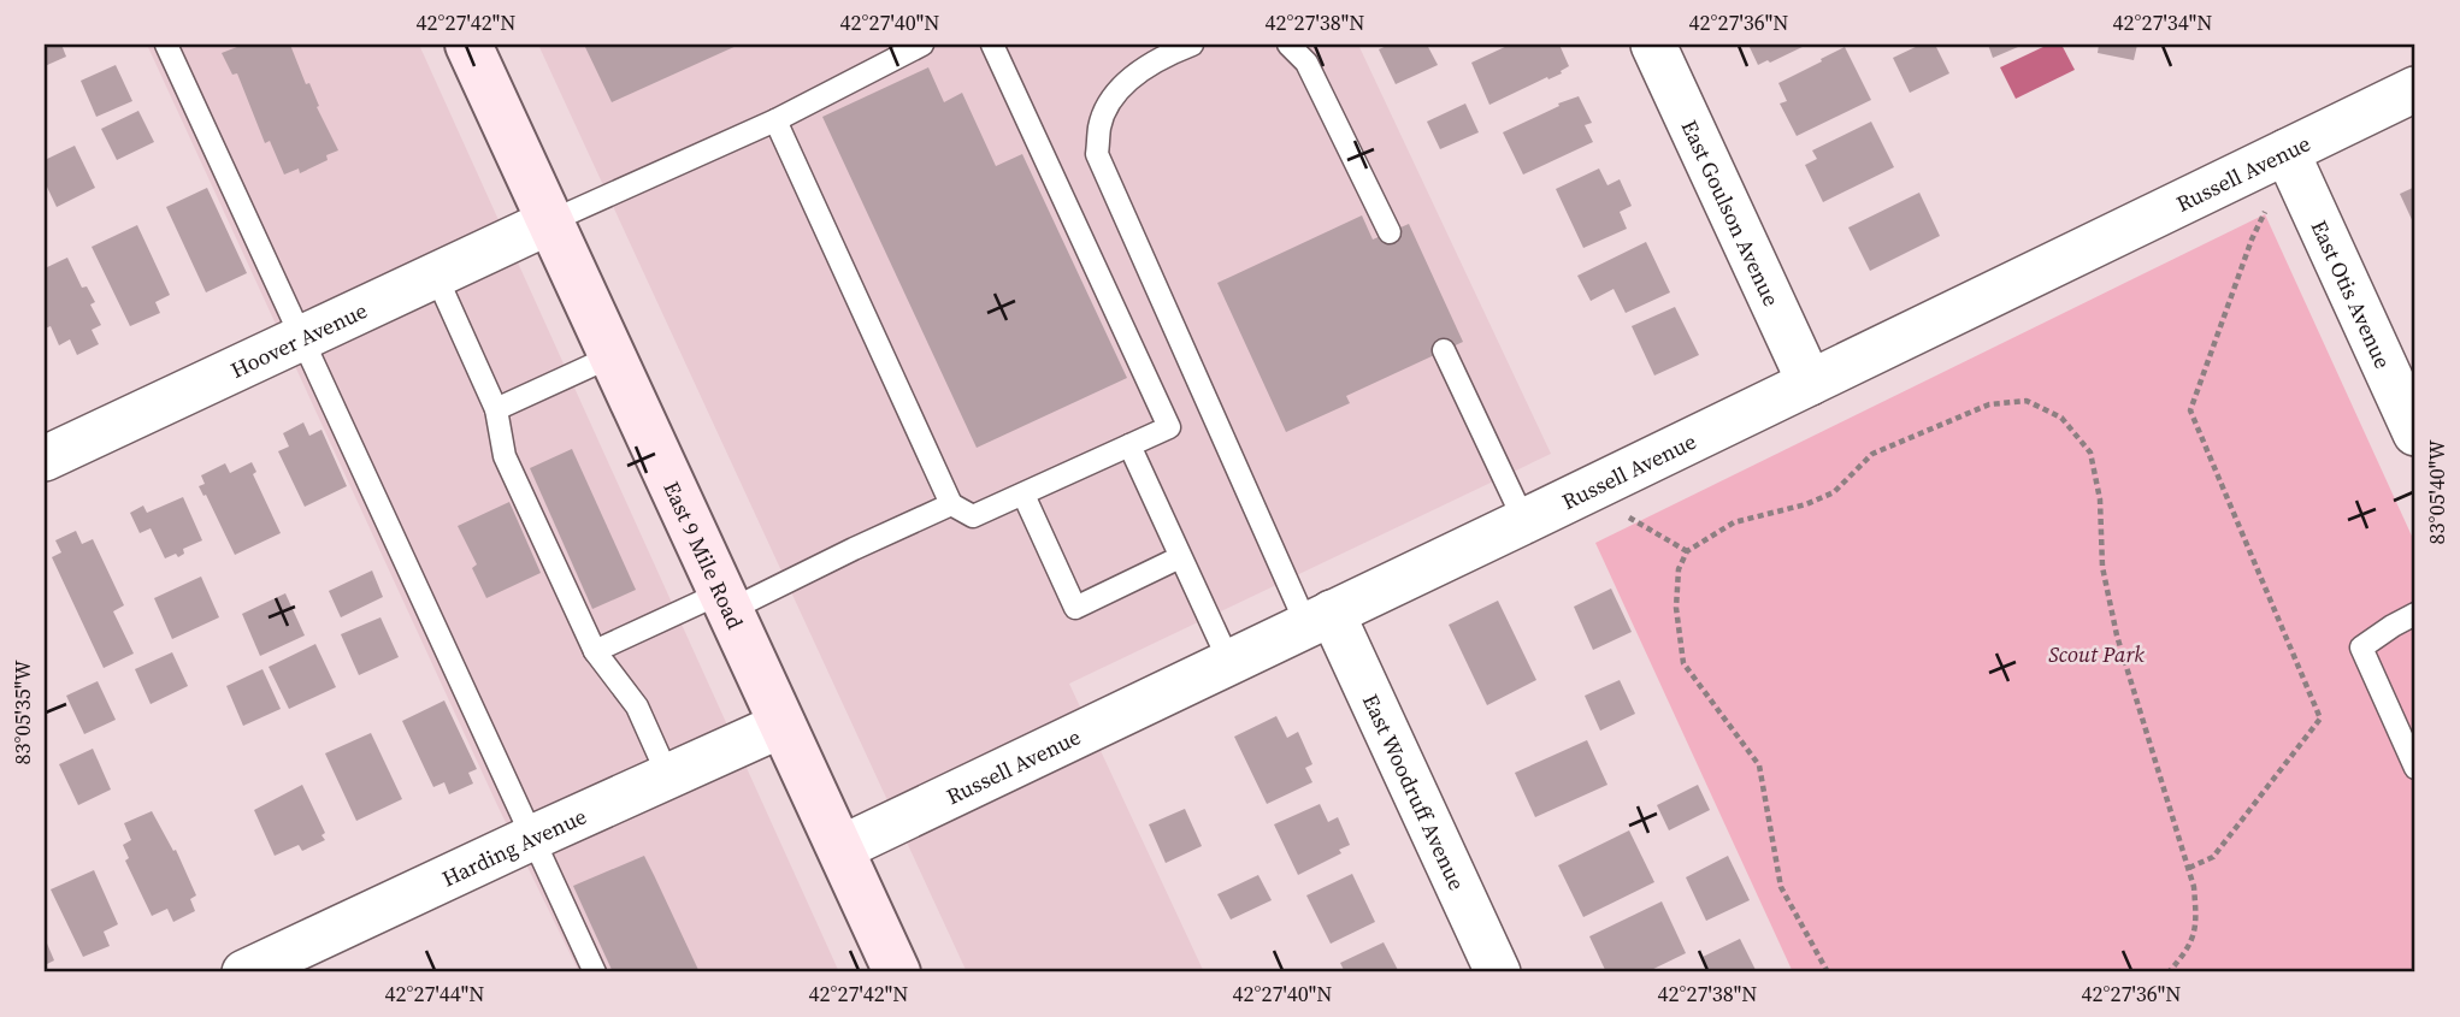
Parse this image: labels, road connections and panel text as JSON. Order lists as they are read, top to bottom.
{
  "streets": {
    "main road": ["East 9 Mile Road"],
    "street": [
      "Russell Avenue",
      "East Goulson Avenue",
      "East Otis Avenue",
      "Hoover Avenue",
      "East Woodruff Avenue",
      "Harding Avenue"
    ]
  },
  "crossings": [
    ["Russell Avenue", "East Goulson Avenue"],
    ["Russell Avenue", "East Otis Avenue"],
    ["Russell Avenue", "East 9 Mile Road"],
    ["Russell Avenue", "East Woodruff Avenue"],
    ["Hoover Avenue", "East 9 Mile Road"],
    ["East 9 Mile Road", "Harding Avenue"]
  ],
  "parks": ["Scout Park"],
  "coordinates": [
    "42°27'42\"N",
    "42°27'40\"N",
    "42°27'38\"N",
    "42°27'36\"N",
    "42°27'34\"N",
    "83°05'40\"W",
    "83°05'35\"W",
    "42°27'44\"N"
  ]
}
